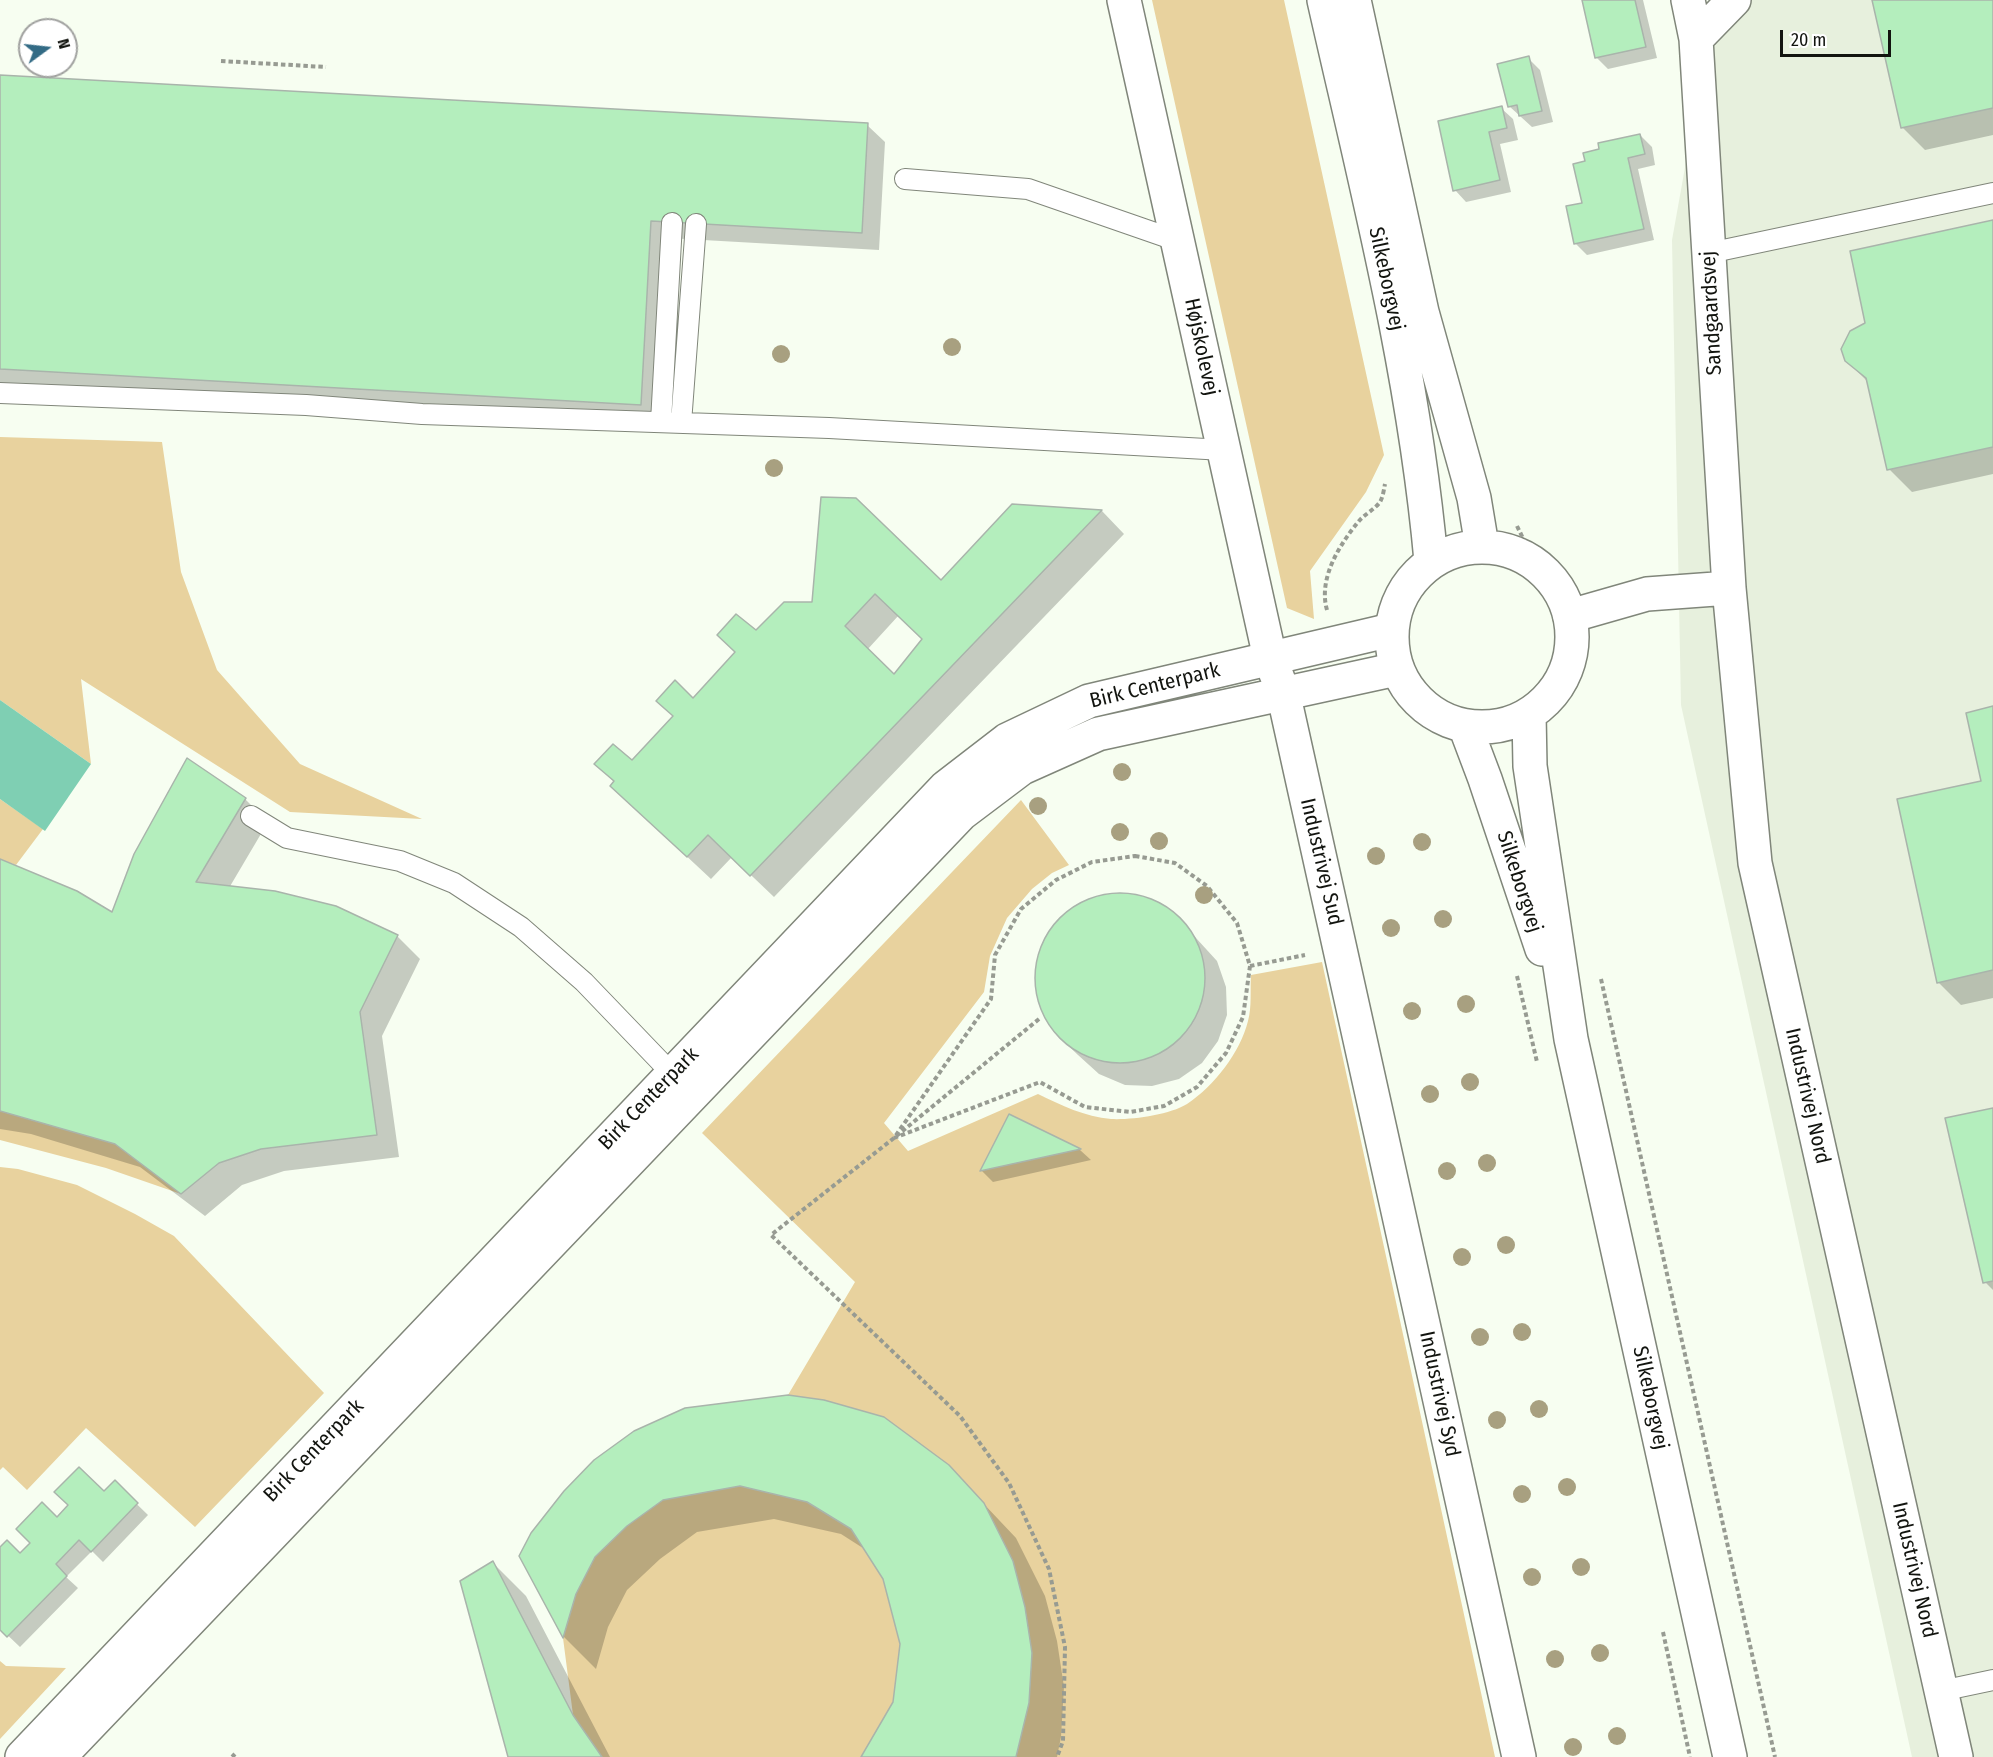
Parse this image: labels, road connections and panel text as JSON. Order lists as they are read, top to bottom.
{
  "streets": {
    "street": [
      "Silkeborgvej",
      "Sandgaardsvej",
      "Højskolevej",
      "Birk Centerpark",
      "Industrivej Sud",
      "Industrivej Nord",
      "Industrivej Syd"
    ]
  },
  "crossings": [
    ["Silkeborgvej", "Birk Centerpark"],
    ["Sandgaardsvej", "Industrivej Nord"],
    ["Højskolevej", "Birk Centerpark"],
    ["Højskolevej", "Industrivej Sud"],
    ["Birk Centerpark", "Industrivej Sud"],
    ["Industrivej Sud", "Industrivej Syd"]
  ],
  "scale_bar": "20 m",
  "north": "right"
}
